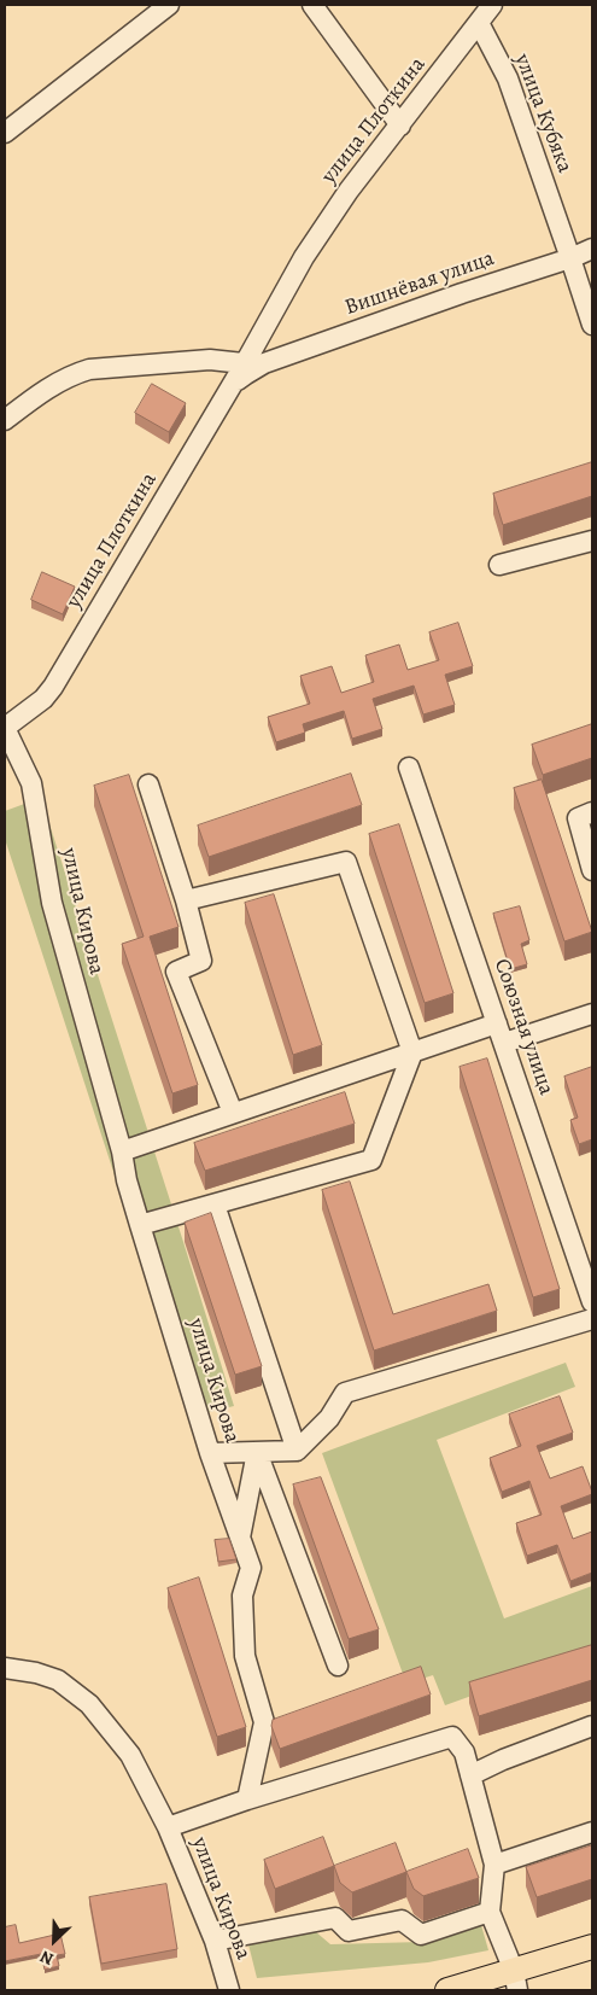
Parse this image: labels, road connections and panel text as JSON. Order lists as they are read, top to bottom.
{
  "streets": {
    "street": [
      "улица Кубяка",
      "улица Плоткина",
      "Вишнёвая улица",
      "улица Кирова",
      "Союзная улица"
    ]
  },
  "crossings": [
    ["улица Кубяка", "улица Плоткина"],
    ["улица Кубяка", "Вишнёвая улица"],
    ["улица Плоткина", "Вишнёвая улица"],
    ["улица Плоткина", "улица Кирова"]
  ],
  "north": "bottom left"
}
